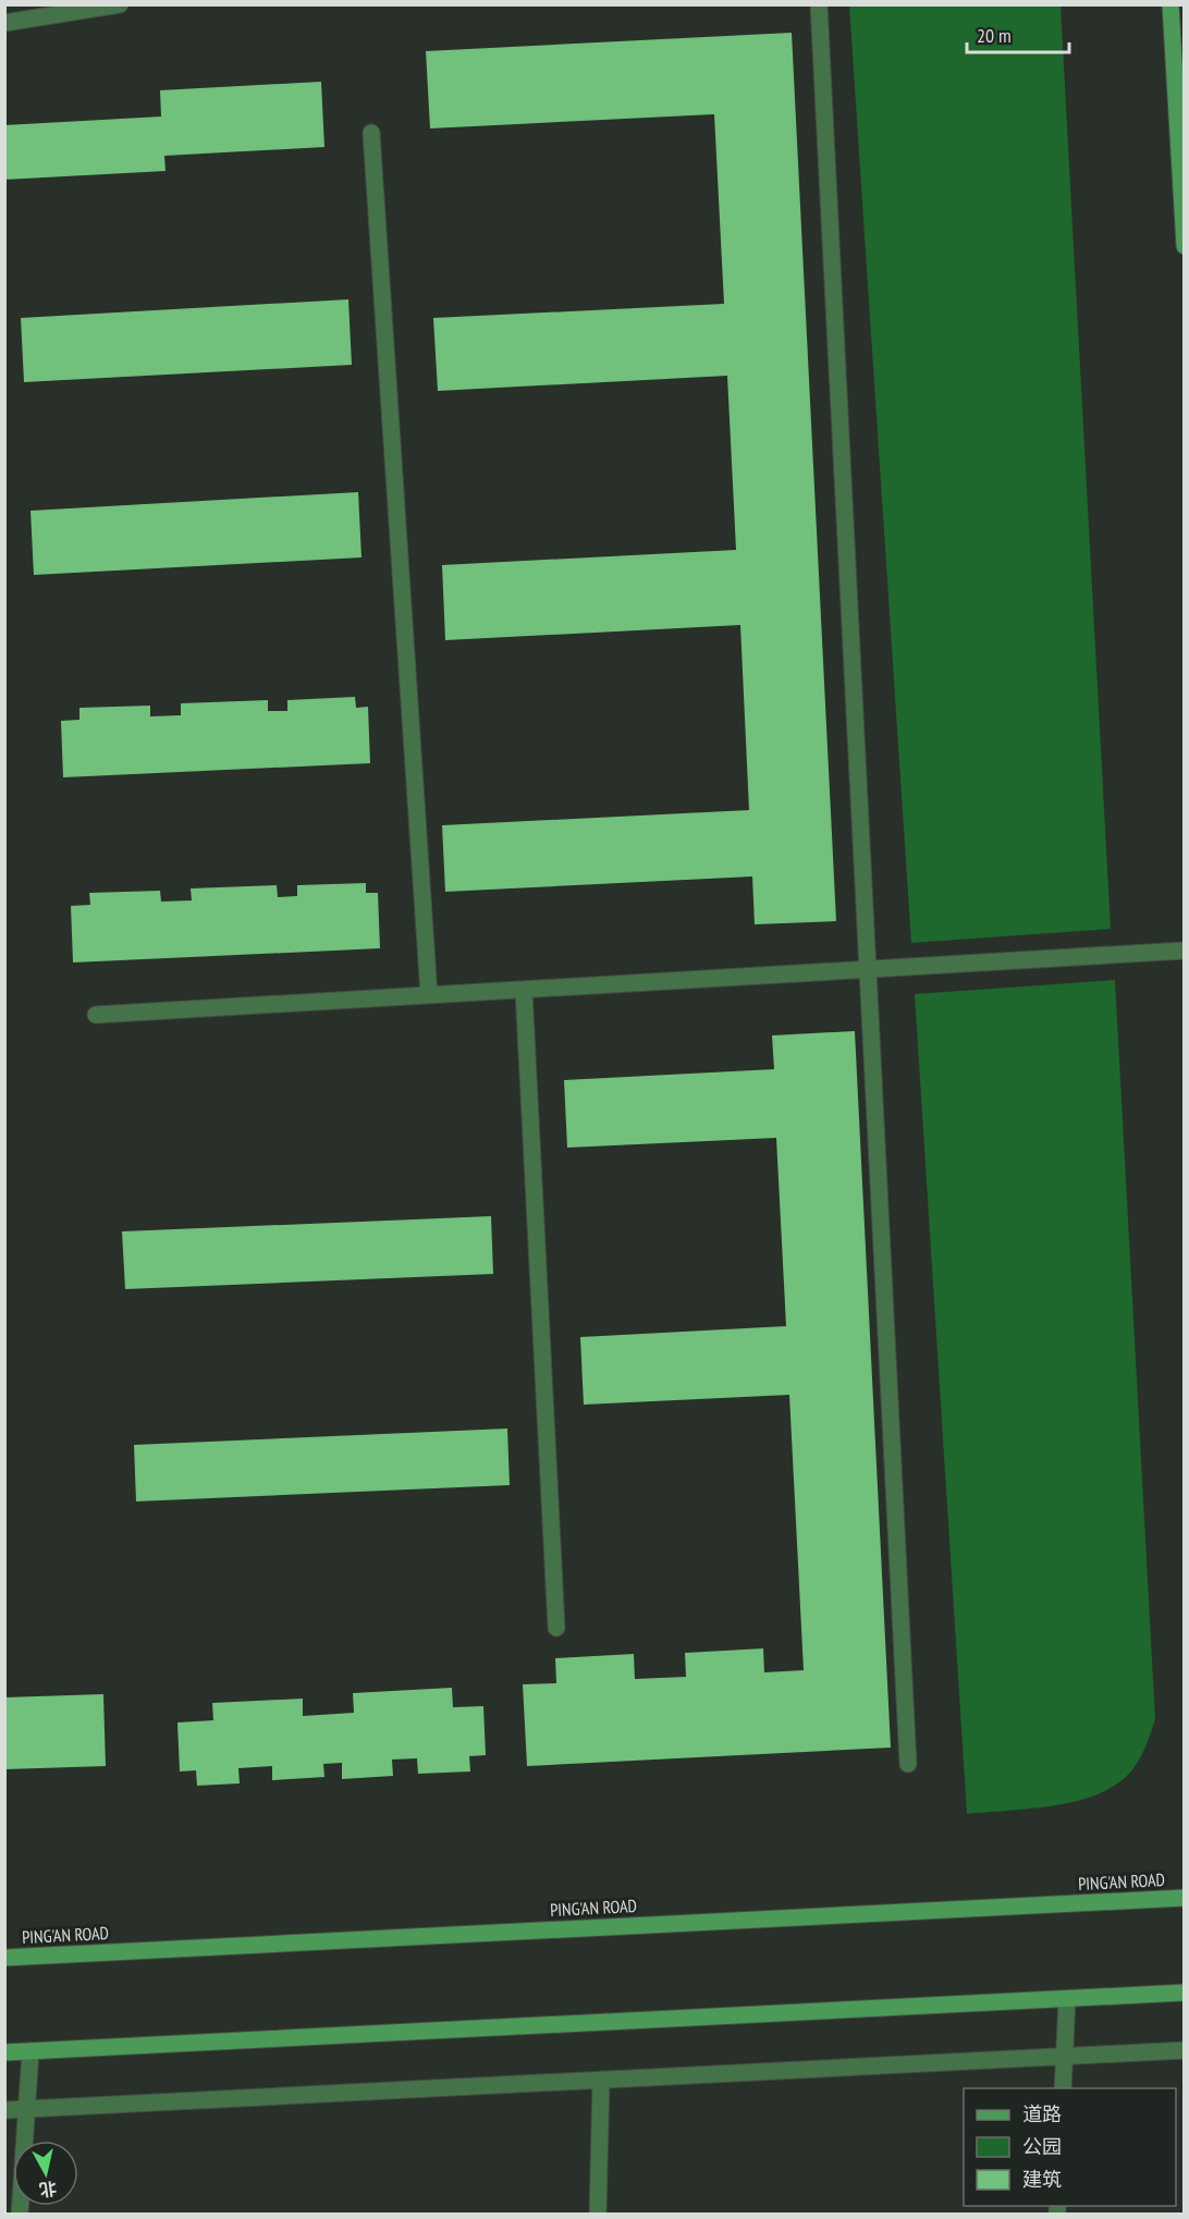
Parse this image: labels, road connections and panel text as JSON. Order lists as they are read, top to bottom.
{
  "streets": {
    "main road": ["PING'AN ROAD"]
  },
  "legend": ["道路", "公园", "建筑"],
  "scale_bar": "20 m",
  "north": "bottom"
}
